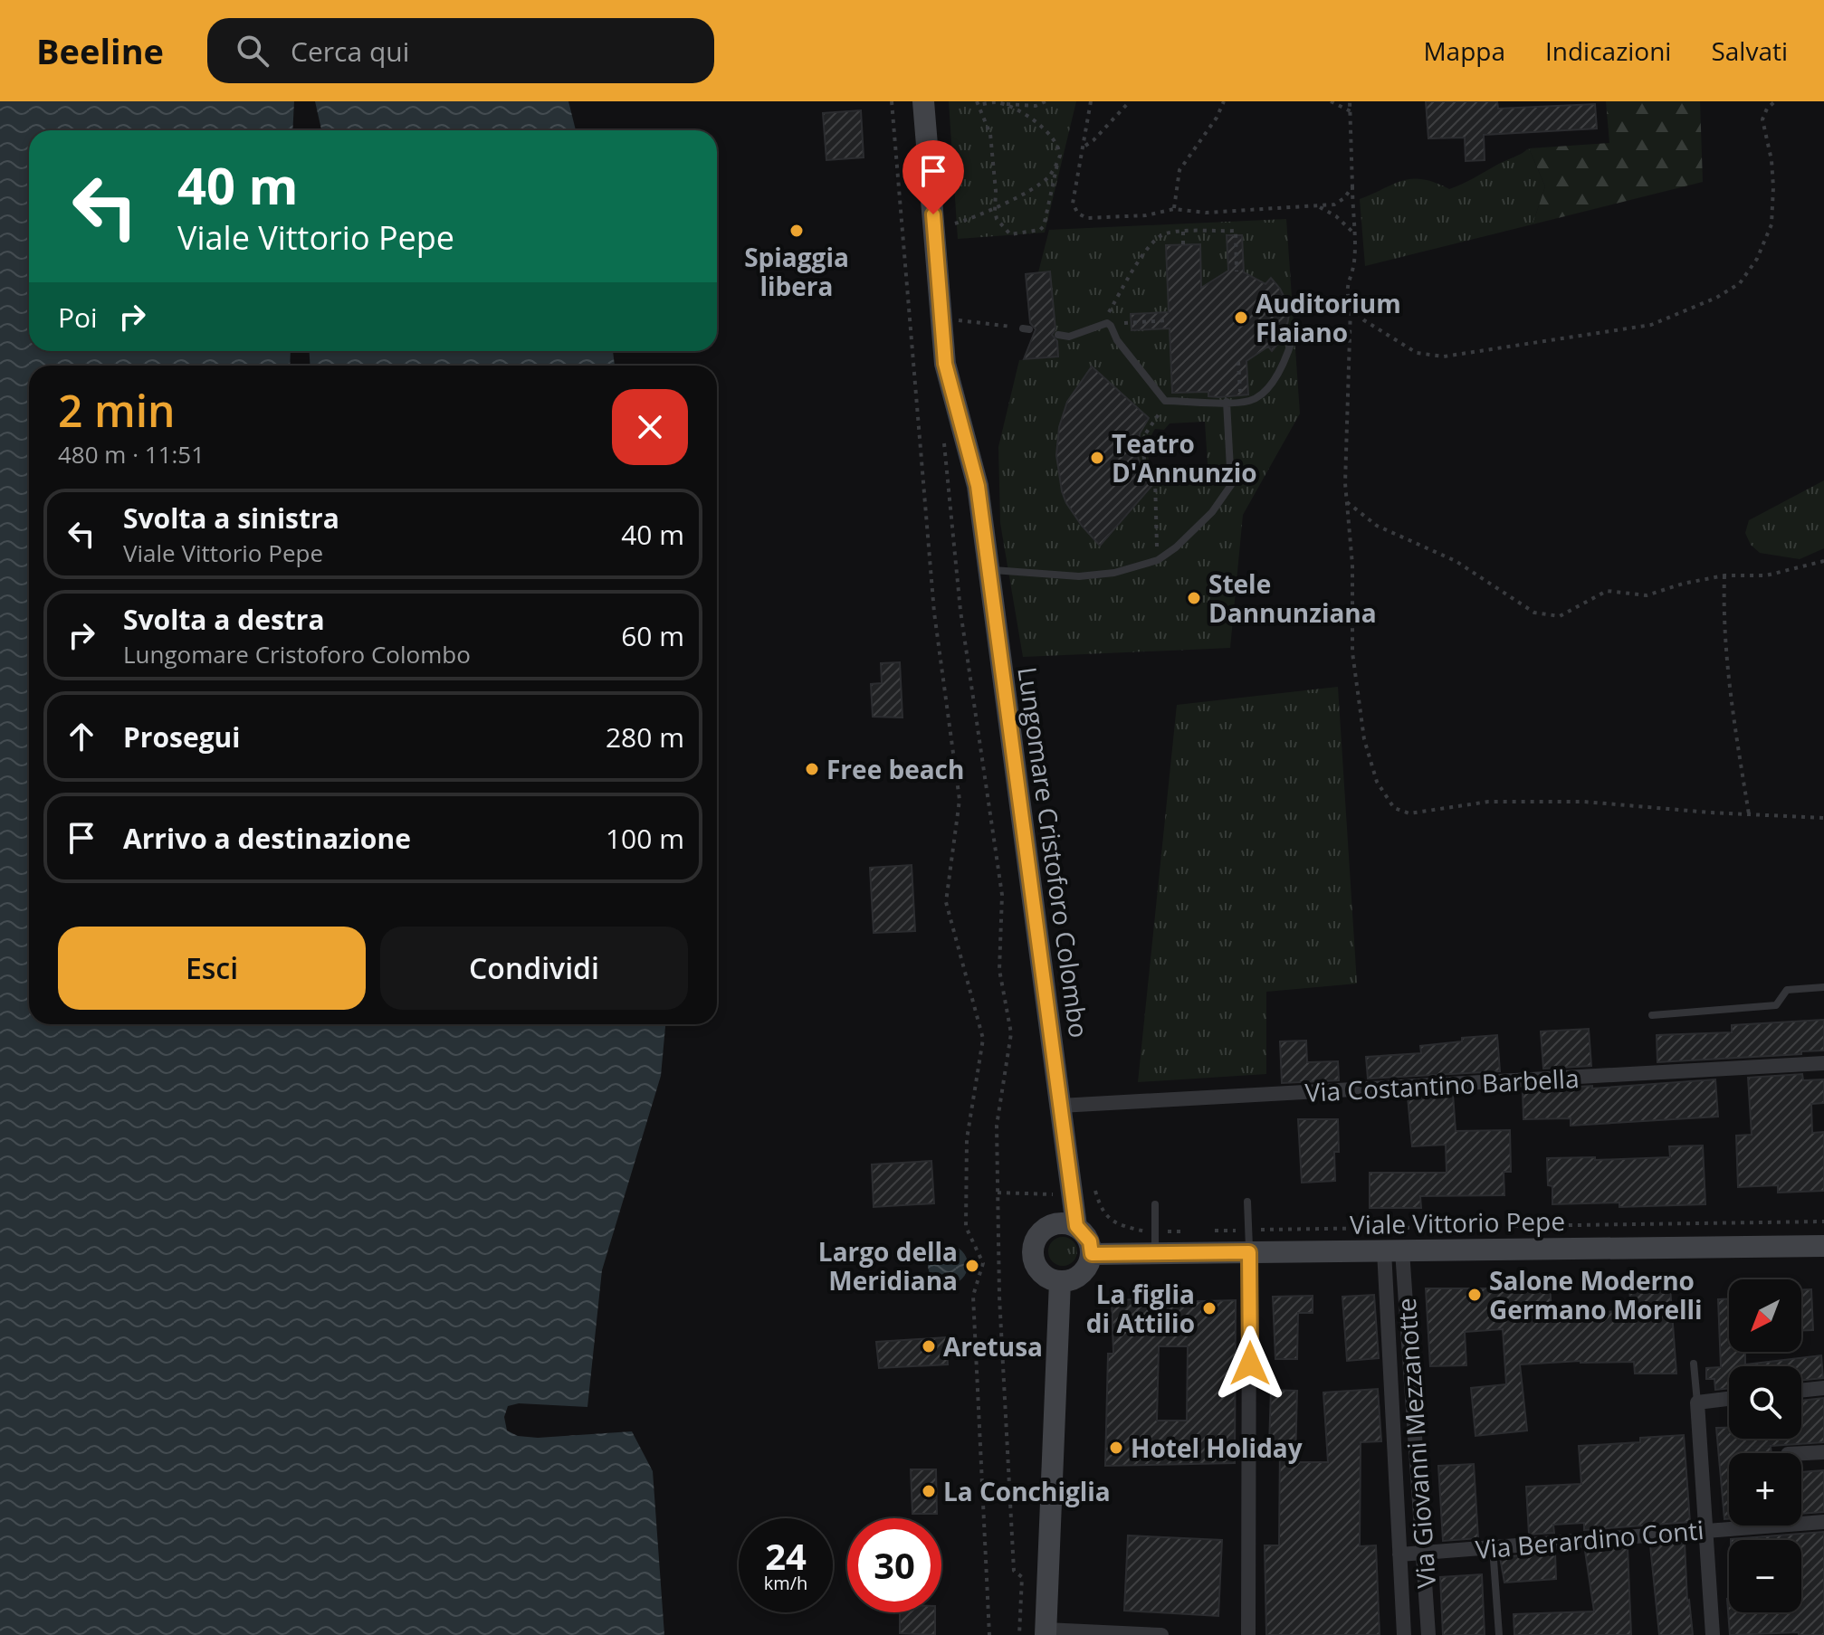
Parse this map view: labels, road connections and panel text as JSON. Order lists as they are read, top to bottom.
{
  "streets": {
    "street": [
      "Lungomare Cristoforo Colombo",
      "Via Costantino Barbella",
      "Viale Vittorio Pepe",
      "Via Giovanni Mezzanotte",
      "Via Berardino Conti"
    ]
  },
  "crossings": [
    ["Lungomare Cristoforo Colombo", "Via Costantino Barbella"],
    ["Lungomare Cristoforo Colombo", "Viale Vittorio Pepe"],
    ["Viale Vittorio Pepe", "Via Giovanni Mezzanotte"],
    ["Via Giovanni Mezzanotte", "Via Berardino Conti"]
  ],
  "places": [
    "Spiaggia libera",
    "Auditorium Flaiano",
    "Teatro D'Annunzio",
    "Stele Dannunziana",
    "Free beach",
    "Largo della Meridiana",
    "Salone Moderno Germano Morelli",
    "La figlia di Attilio",
    "Aretusa",
    "Hotel Holiday",
    "La Conchiglia"
  ],
  "north": "bottom left",
  "page": {
    "header": "Beeline",
    "search": "Cerca qui",
    "nav": ["Mappa", "Indicazioni", "Salvati"],
    "turn": ["40 m", "Viale Vittorio Pepe"],
    "then": "Poi",
    "heading": ["2 min", "480 m · 11:51"],
    "list": [
      {
        "name": "Svolta a sinistra",
        "note": "Viale Vittorio Pepe",
        "value": "40 m"
      },
      {
        "name": "Svolta a destra",
        "note": "Lungomare Cristoforo Colombo",
        "value": "60 m"
      },
      {
        "name": "Prosegui",
        "value": "280 m"
      },
      {
        "name": "Arrivo a destinazione",
        "value": "100 m"
      }
    ],
    "buttons": ["Esci", "Condividi"],
    "map_buttons": ["+", "−"],
    "speed": "24 km/h",
    "limit": "30"
  }
}
